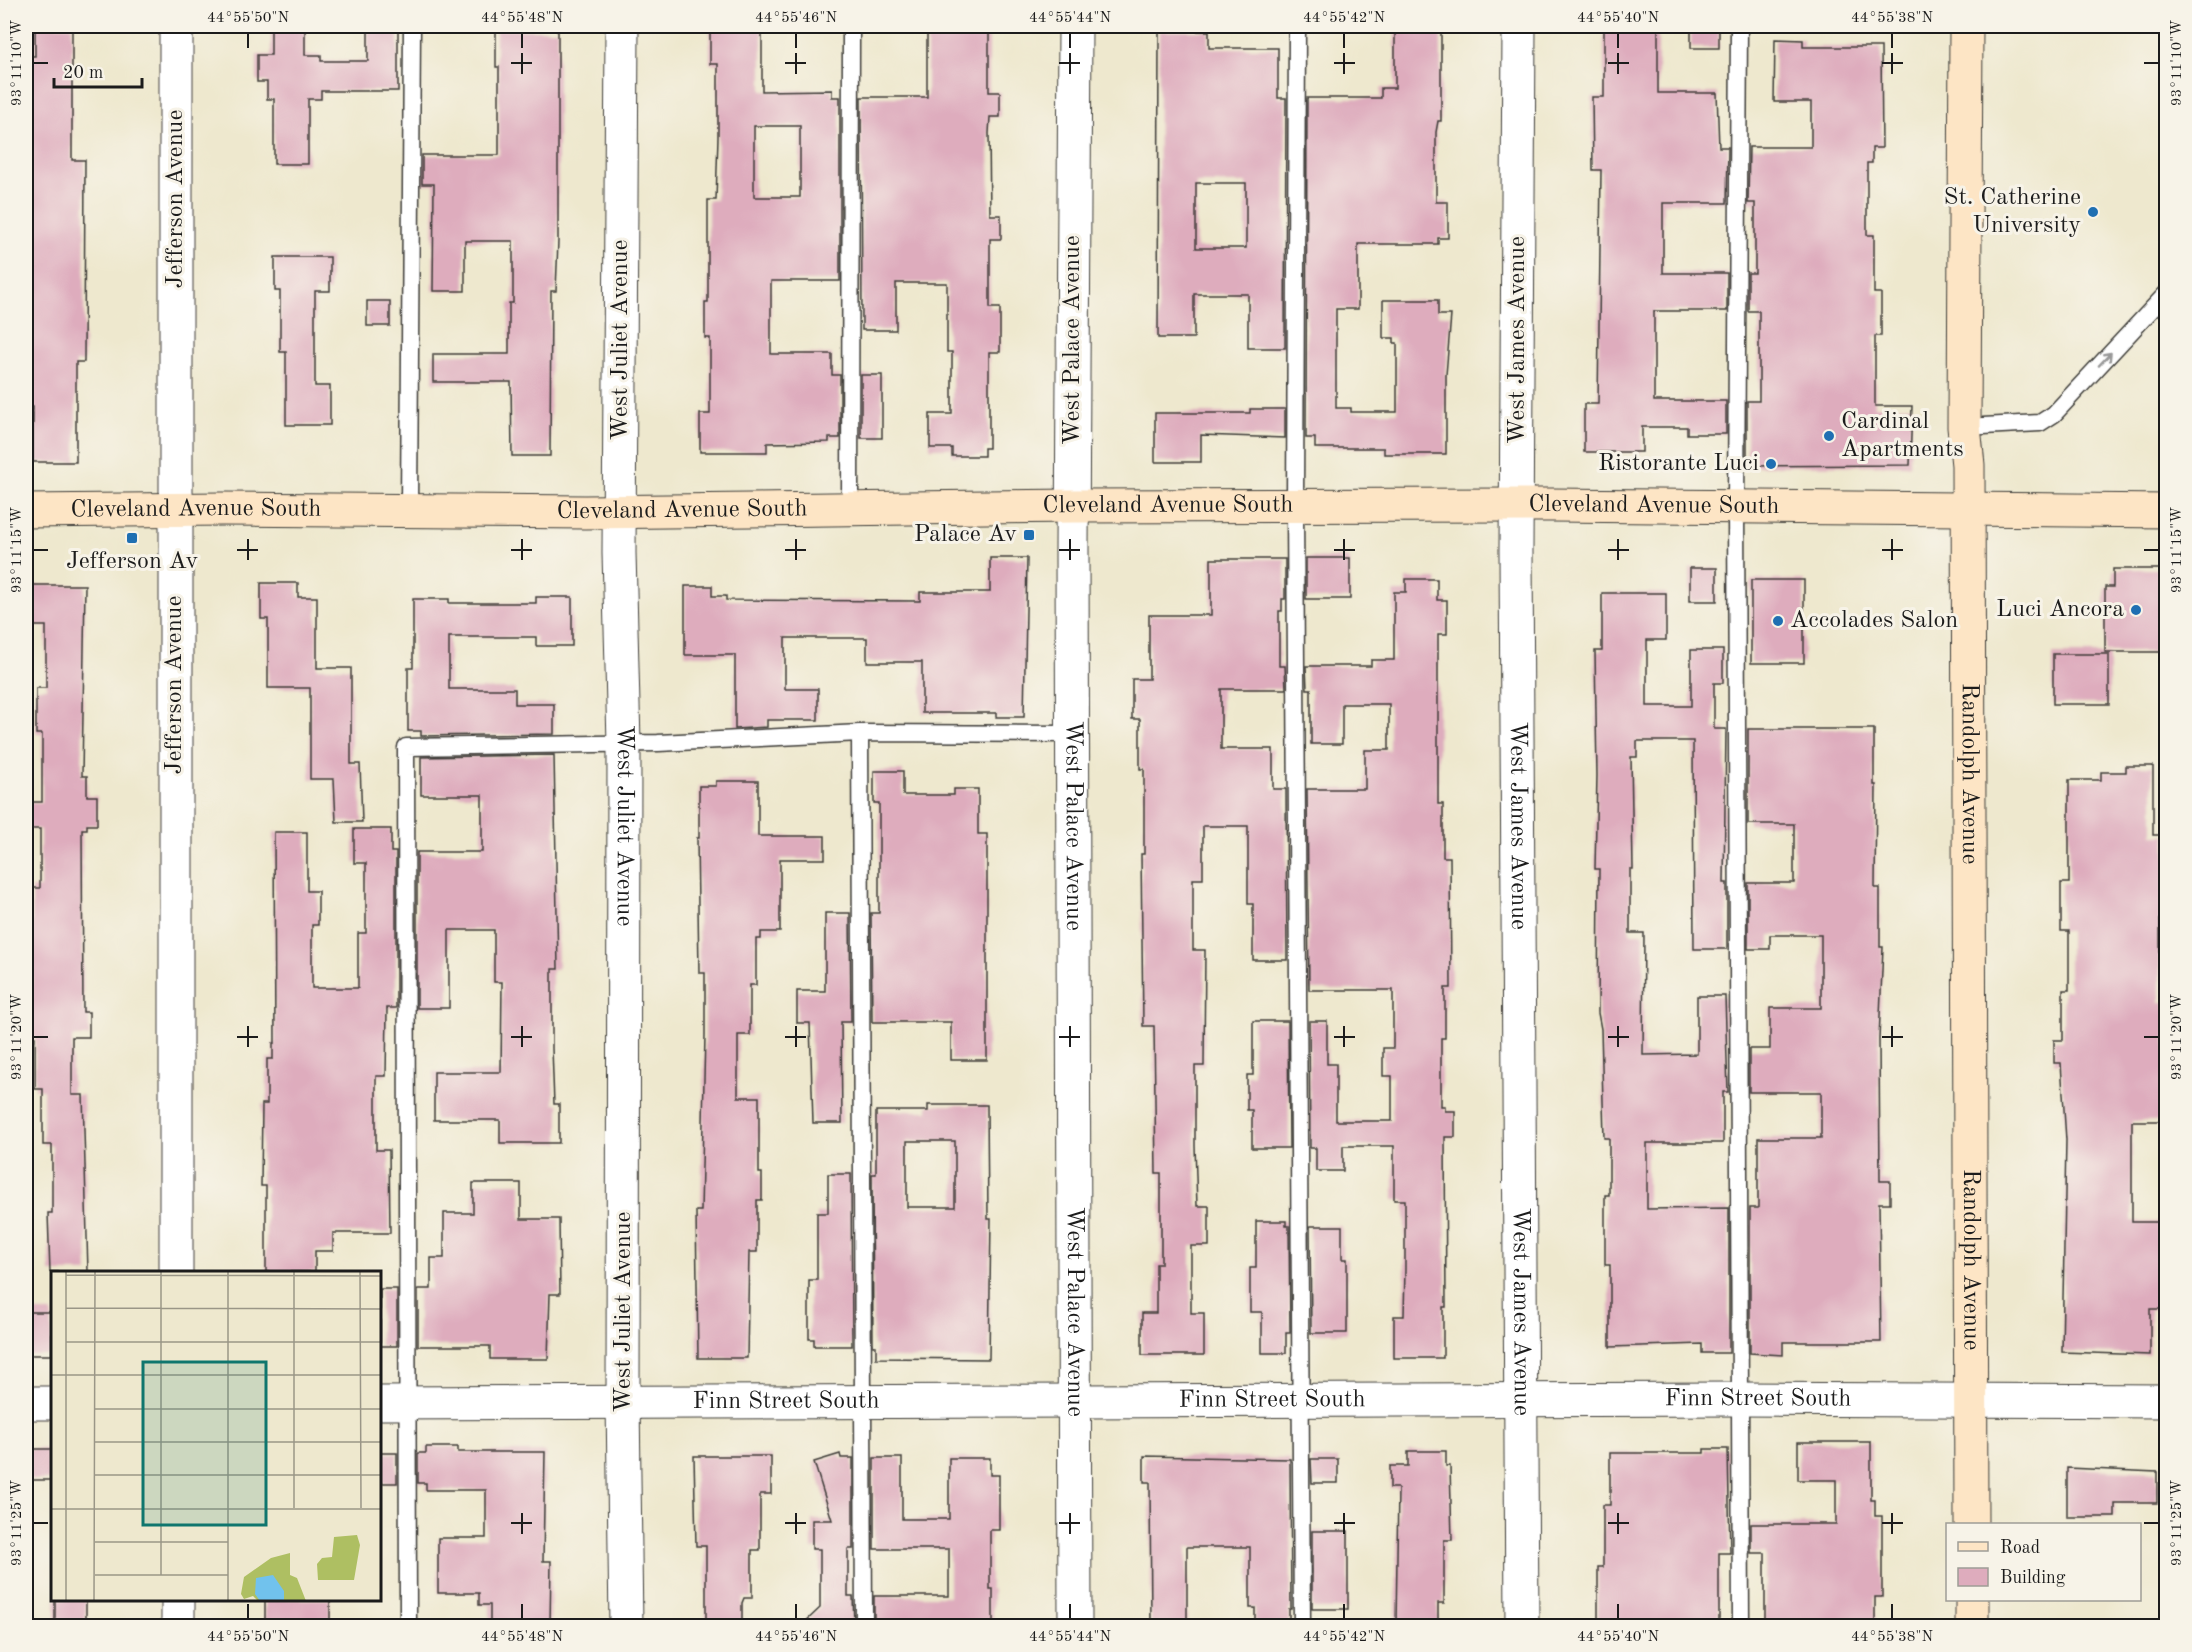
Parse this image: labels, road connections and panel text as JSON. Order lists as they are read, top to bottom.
{
  "streets": {
    "street": [
      "Jefferson Avenue",
      "West Juliet Avenue",
      "West Palace Avenue",
      "West James Avenue",
      "Cleveland Avenue South",
      "Randolph Avenue",
      "Finn Street South"
    ]
  },
  "crossings": [
    ["Jefferson Avenue", "Cleveland Avenue South"],
    ["West Juliet Avenue", "Cleveland Avenue South"],
    ["West Juliet Avenue", "Finn Street South"],
    ["West Palace Avenue", "Cleveland Avenue South"],
    ["West Palace Avenue", "Finn Street South"],
    ["West James Avenue", "Cleveland Avenue South"],
    ["West James Avenue", "Finn Street South"],
    ["Cleveland Avenue South", "Randolph Avenue"],
    ["Randolph Avenue", "Finn Street South"]
  ],
  "places": {
    "other": [
      "St. Catherine University",
      "Cardinal Apartments",
      "Ristorante Luci",
      "Luci Ancora",
      "Accolades Salon"
    ],
    "transit": ["Palace Av", "Jefferson Av"]
  },
  "legend": ["Road", "Building"],
  "scale_bar": "20 m",
  "coordinates": [
    "44°55'50\"N",
    "44°55'48\"N",
    "44°55'46\"N",
    "44°55'44\"N",
    "44°55'42\"N",
    "44°55'40\"N",
    "44°55'38\"N",
    "93°11'10\"W",
    "93°11'15\"W",
    "93°11'20\"W",
    "93°11'25\"W"
  ]
}
